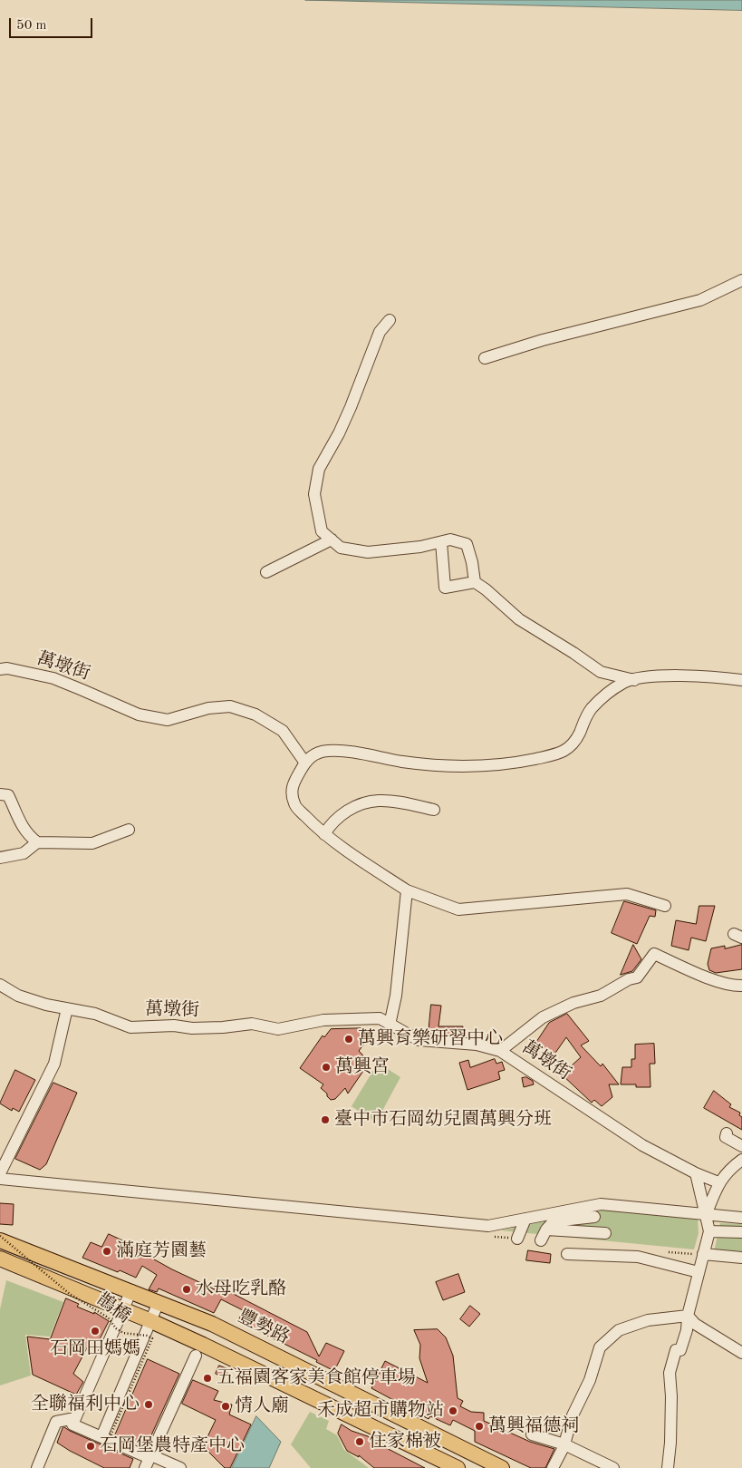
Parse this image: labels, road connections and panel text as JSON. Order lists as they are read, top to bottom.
{
  "streets": {
    "main road": ["豐勢路"],
    "street": ["萬墩街"],
    "path": ["鵲橋"]
  },
  "places": [
    "萬興育樂研習中心",
    "萬興宮",
    "臺中市石岡幼兒園萬興分班",
    "滿庭芳園藝",
    "水母吃乳酪",
    "石岡田媽媽",
    "五福園客家美食館停車場",
    "全聯福利中心",
    "情人廟",
    "禾成超市購物站",
    "萬興福德祠",
    "住家棉被",
    "石岡堡農特產中心"
  ],
  "scale_bar": "50 m"
}
